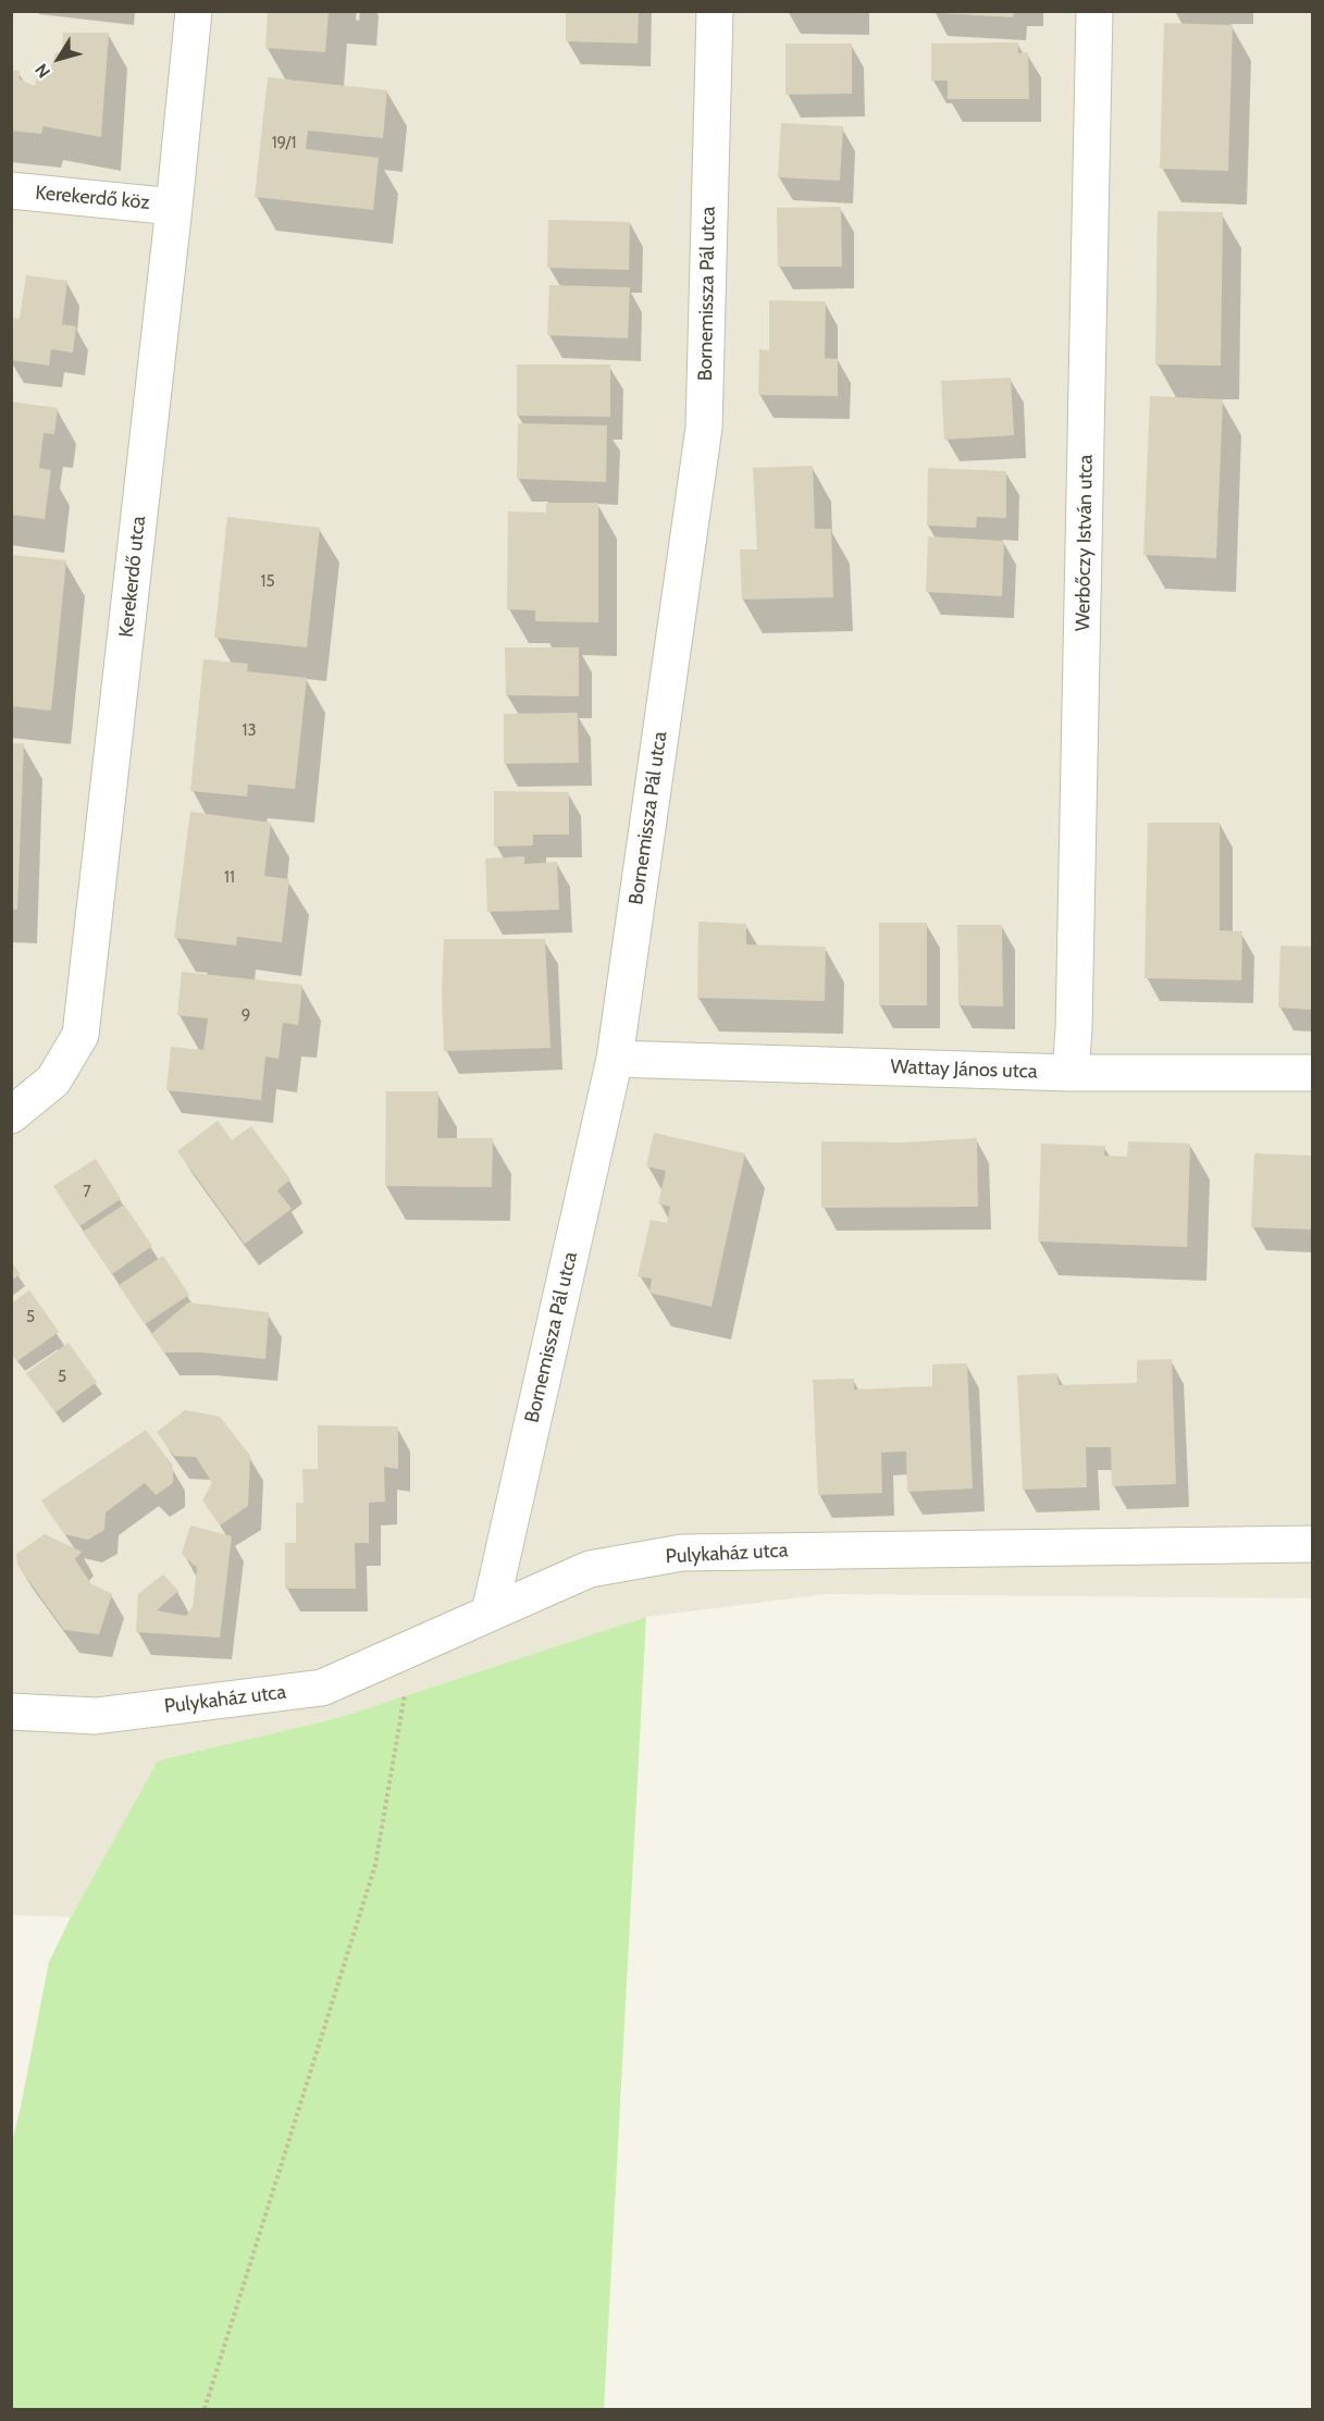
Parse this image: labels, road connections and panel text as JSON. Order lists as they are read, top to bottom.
{
  "streets": {
    "street": [
      "Kerekerdő köz",
      "Bornemissza Pál utca",
      "Werbőczy István utca",
      "Kerekerdő utca",
      "Wattay János utca",
      "Pulykaház utca"
    ]
  },
  "crossings": [
    ["Kerekerdő köz", "Kerekerdő utca"],
    ["Bornemissza Pál utca", "Wattay János utca"],
    ["Bornemissza Pál utca", "Pulykaház utca"],
    ["Werbőczy István utca", "Wattay János utca"]
  ],
  "house_numbers": [
    "19/1",
    "15",
    "13",
    "11",
    "9",
    "7",
    "5",
    "5"
  ],
  "north": "bottom left"
}
